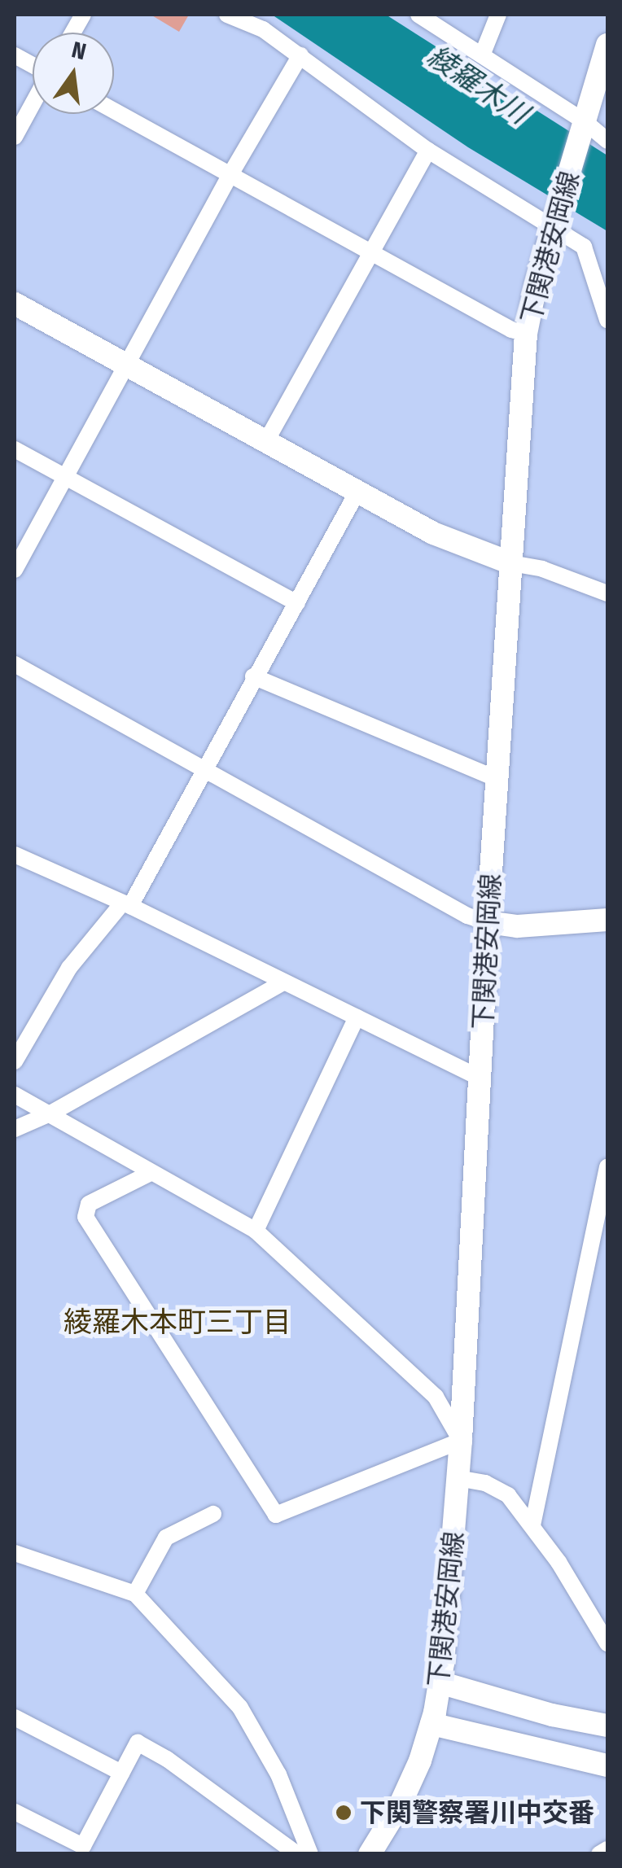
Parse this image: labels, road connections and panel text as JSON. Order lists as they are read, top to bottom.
{
  "streets": {
    "main road": ["下関港安岡線"]
  },
  "districts": ["綾羅木本町三丁目"],
  "water": ["綾羅木川"],
  "places": ["下関警察署川中交番"],
  "north": "top"
}
